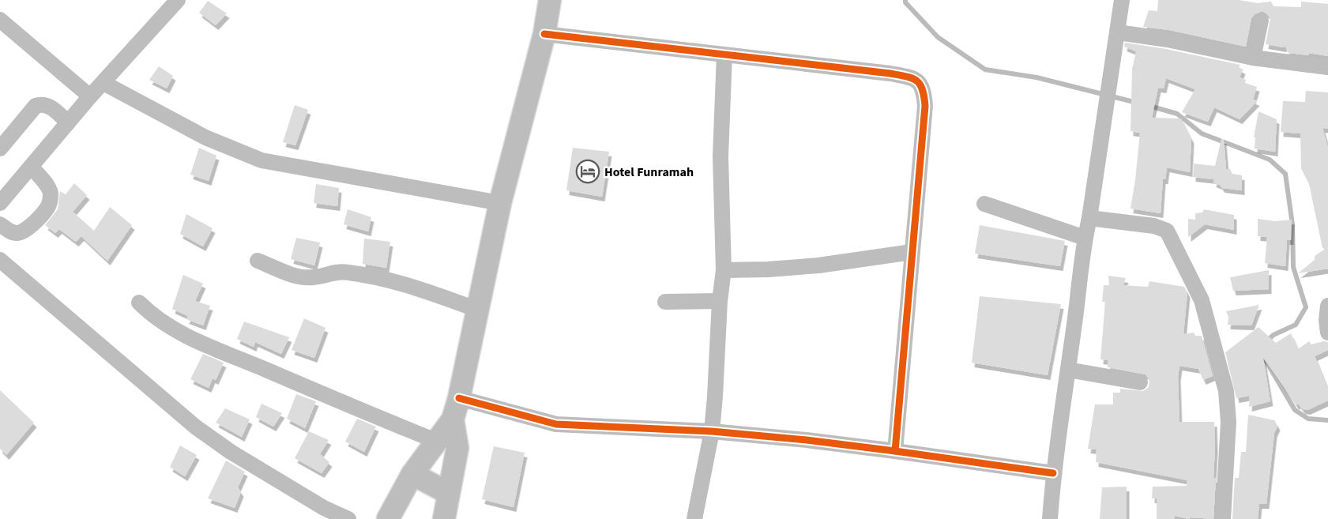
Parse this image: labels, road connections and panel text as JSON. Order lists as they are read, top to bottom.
{
  "places": {
    "hotel": ["Hotel Funramah"]
  }
}
